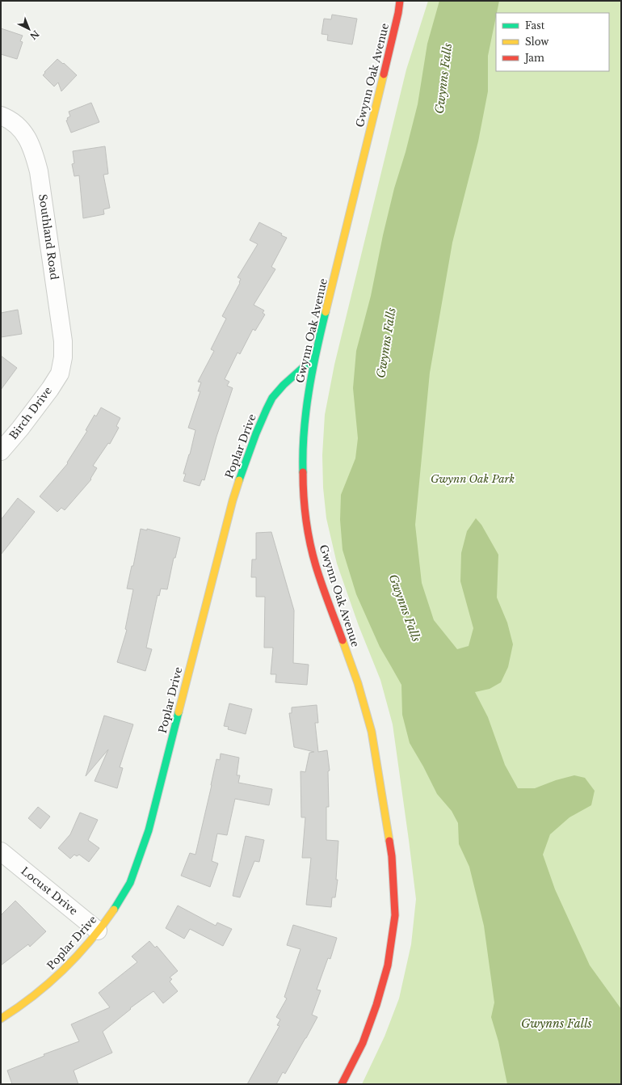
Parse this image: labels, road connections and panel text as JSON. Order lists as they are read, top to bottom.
{
  "streets": {
    "main road": ["Gwynn Oak Avenue", "Poplar Drive"],
    "street": ["Southland Road", "Birch Drive", "Locust Drive"]
  },
  "crossings": [
    ["Gwynn Oak Avenue", "Poplar Drive"],
    ["Southland Road", "Birch Drive"],
    ["Poplar Drive", "Locust Drive"]
  ],
  "water": ["Gwynns Falls"],
  "parks": ["Gwynn Oak Park"],
  "legend": ["Fast", "Slow", "Jam"],
  "north": "bottom right"
}
